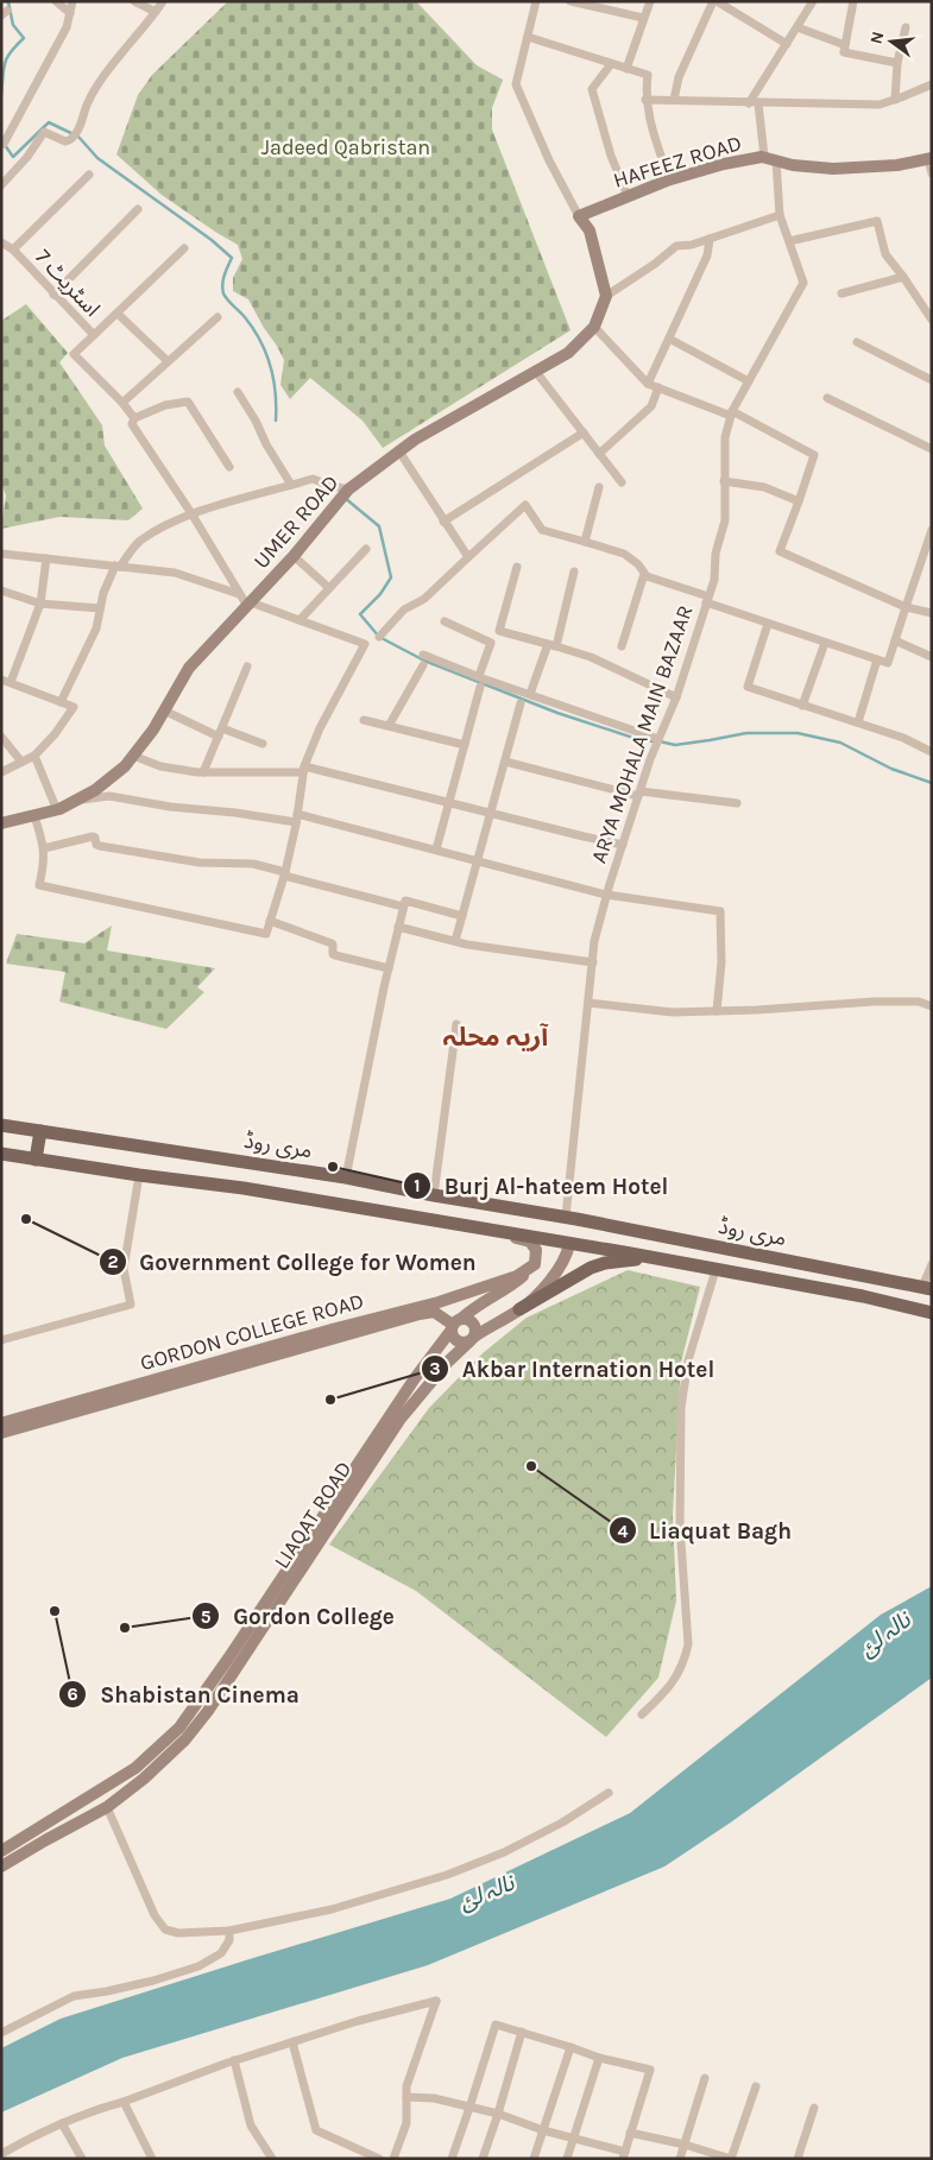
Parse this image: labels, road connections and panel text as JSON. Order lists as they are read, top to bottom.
{
  "streets": {
    "main road": ["مری روڈ"],
    "street": [
      "HAFEEZ ROAD",
      "اسٹریٹ 7",
      "UMER ROAD",
      "ARYA MOHALA MAIN BAZAAR",
      "GORDON COLLEGE ROAD",
      "LIAQAT ROAD"
    ]
  },
  "crossings": [
    ["ARYA MOHALA MAIN BAZAAR", "مری روڈ"],
    ["مری روڈ", "LIAQAT ROAD"],
    ["GORDON COLLEGE ROAD", "LIAQAT ROAD"]
  ],
  "districts": ["آریہ محلہ"],
  "water": ["نالہ لئ"],
  "parks": ["Jadeed Qabristan"],
  "places": [
    "Burj Al-hateem Hotel",
    "Government College for Women",
    "Akbar Internation Hotel",
    "Liaquat Bagh",
    "Shabistan Cinema",
    "Gordon College"
  ],
  "north": "left"
}
